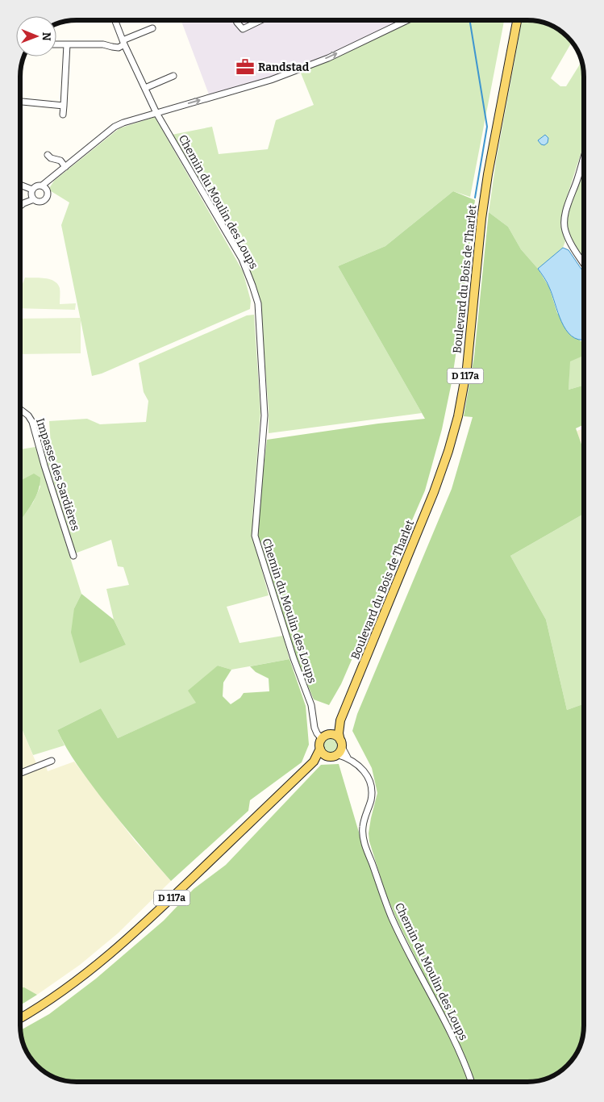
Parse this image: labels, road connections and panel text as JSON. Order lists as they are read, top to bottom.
{
  "streets": {
    "main road": ["Boulevard du Bois de Tharlet", "D 117a"],
    "street": ["Chemin du Moulin des Loups", "Impasse des Sardières"]
  },
  "crossings": [
    ["Chemin du Moulin des Loups", "Boulevard du Bois de Tharlet"],
    ["Chemin du Moulin des Loups", "D 117a"],
    ["Boulevard du Bois de Tharlet", "D 117a"]
  ],
  "places": {
    "office": ["Randstad"]
  },
  "north": "right"
}
